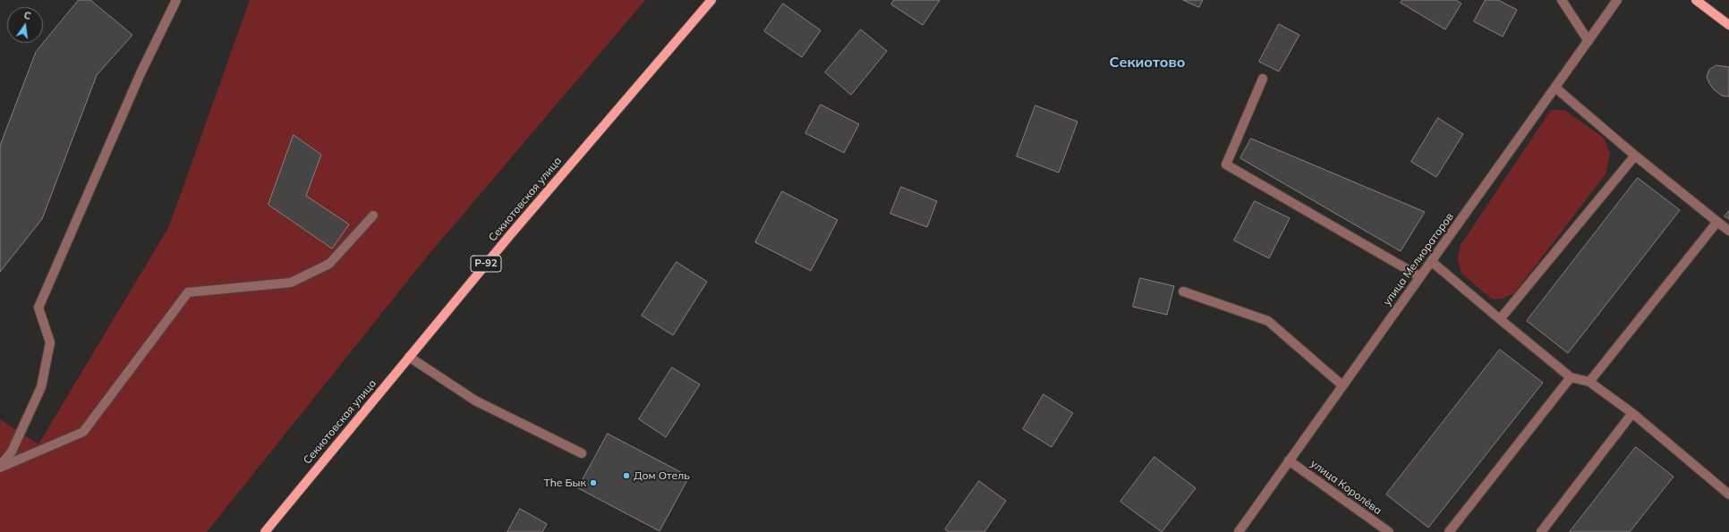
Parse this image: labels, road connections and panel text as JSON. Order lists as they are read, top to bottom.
{
  "streets": {
    "main road": ["Секиотовская улица", "Р-92"],
    "street": ["улица Мелиораторов", "улица Королёва"]
  },
  "crossings": [
    ["улица Мелиораторов", "улица Королёва"]
  ],
  "districts": ["Секиотово"],
  "places": ["Дом Отель", "The Бык"],
  "north": "top"
}
